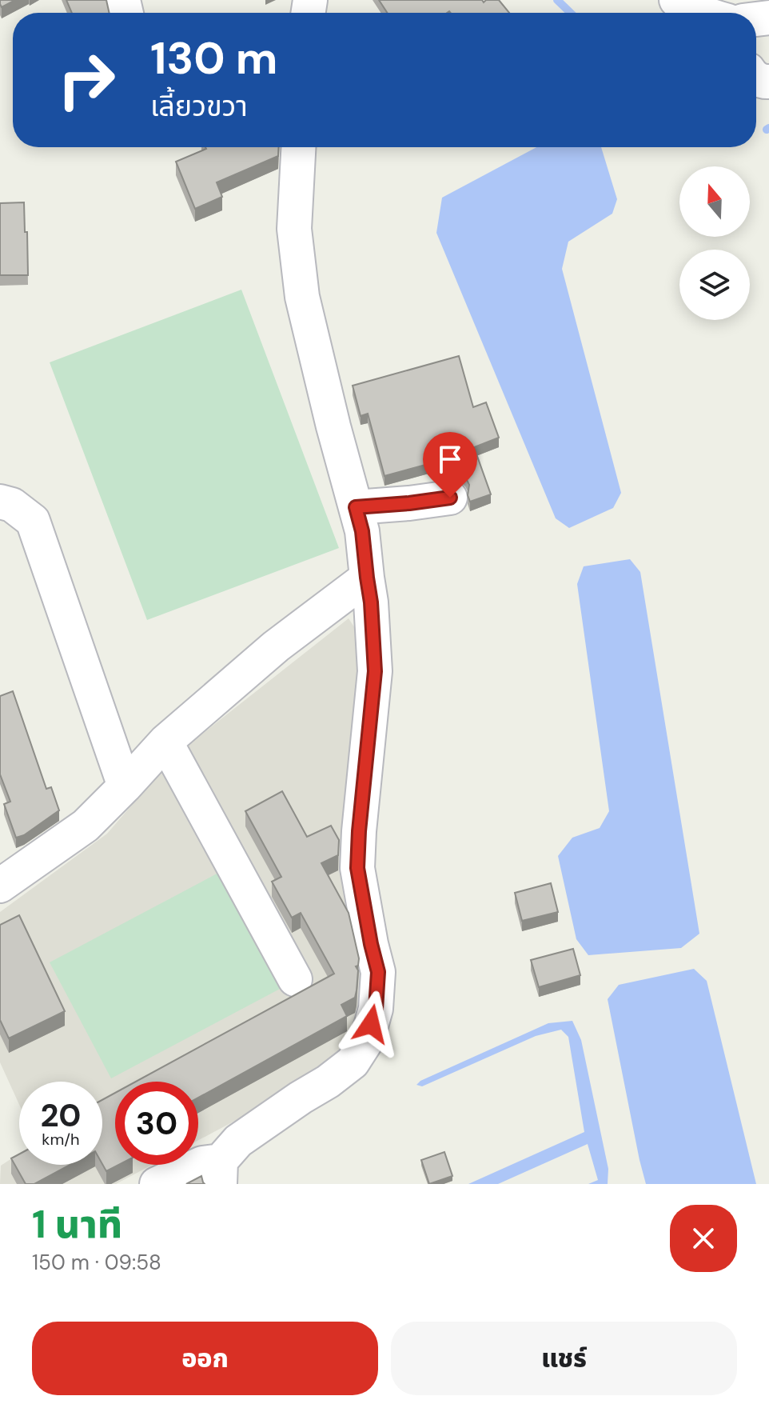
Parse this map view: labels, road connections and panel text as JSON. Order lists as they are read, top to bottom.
{
  "north": "top",
  "page": {
    "turn": ["130 m", "เลี้ยวขวา"],
    "speed": "20 km/h",
    "limit": "30",
    "heading": ["1 นาที", "150 m · 09:58"],
    "buttons": ["ออก", "แชร์"]
  }
}
